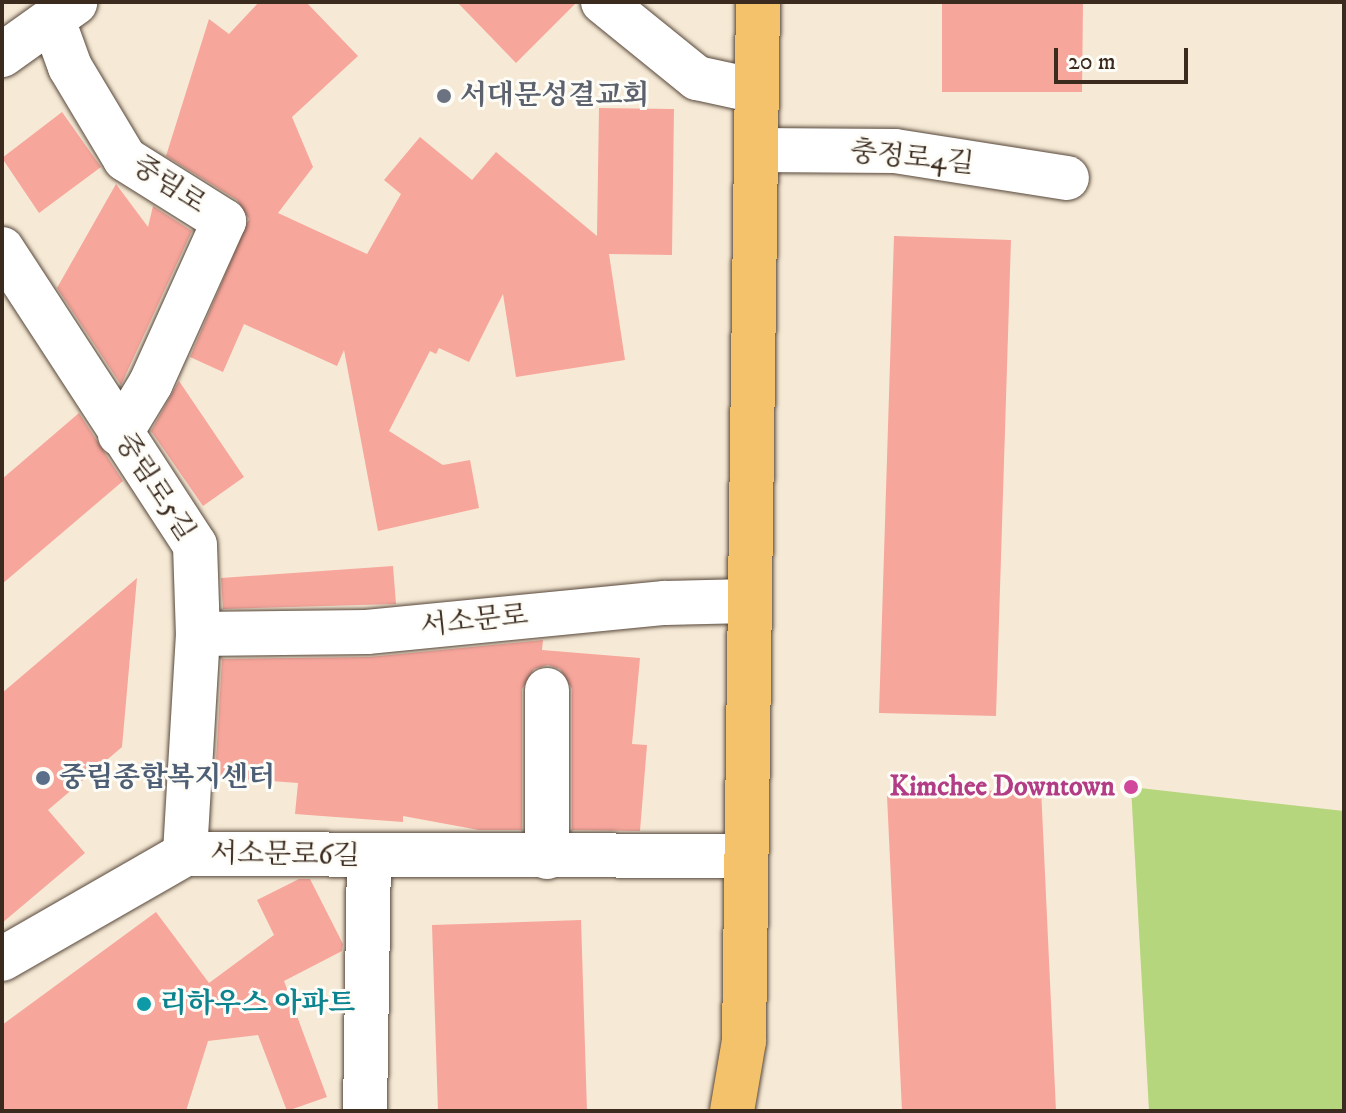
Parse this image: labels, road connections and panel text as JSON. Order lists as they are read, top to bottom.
{
  "streets": {
    "street": [
      "충정로4길",
      "중림로",
      "중림로5길",
      "서소문로",
      "서소문로6길"
    ]
  },
  "crossings": [
    ["중림로", "중림로5길"],
    ["중림로5길", "서소문로"],
    ["중림로5길", "서소문로6길"]
  ],
  "places": [
    "서대문성결교회",
    "중림종합복지센터",
    "Kimchee Downtown",
    "리하우스 아파트"
  ],
  "scale_bar": "20 m"
}
